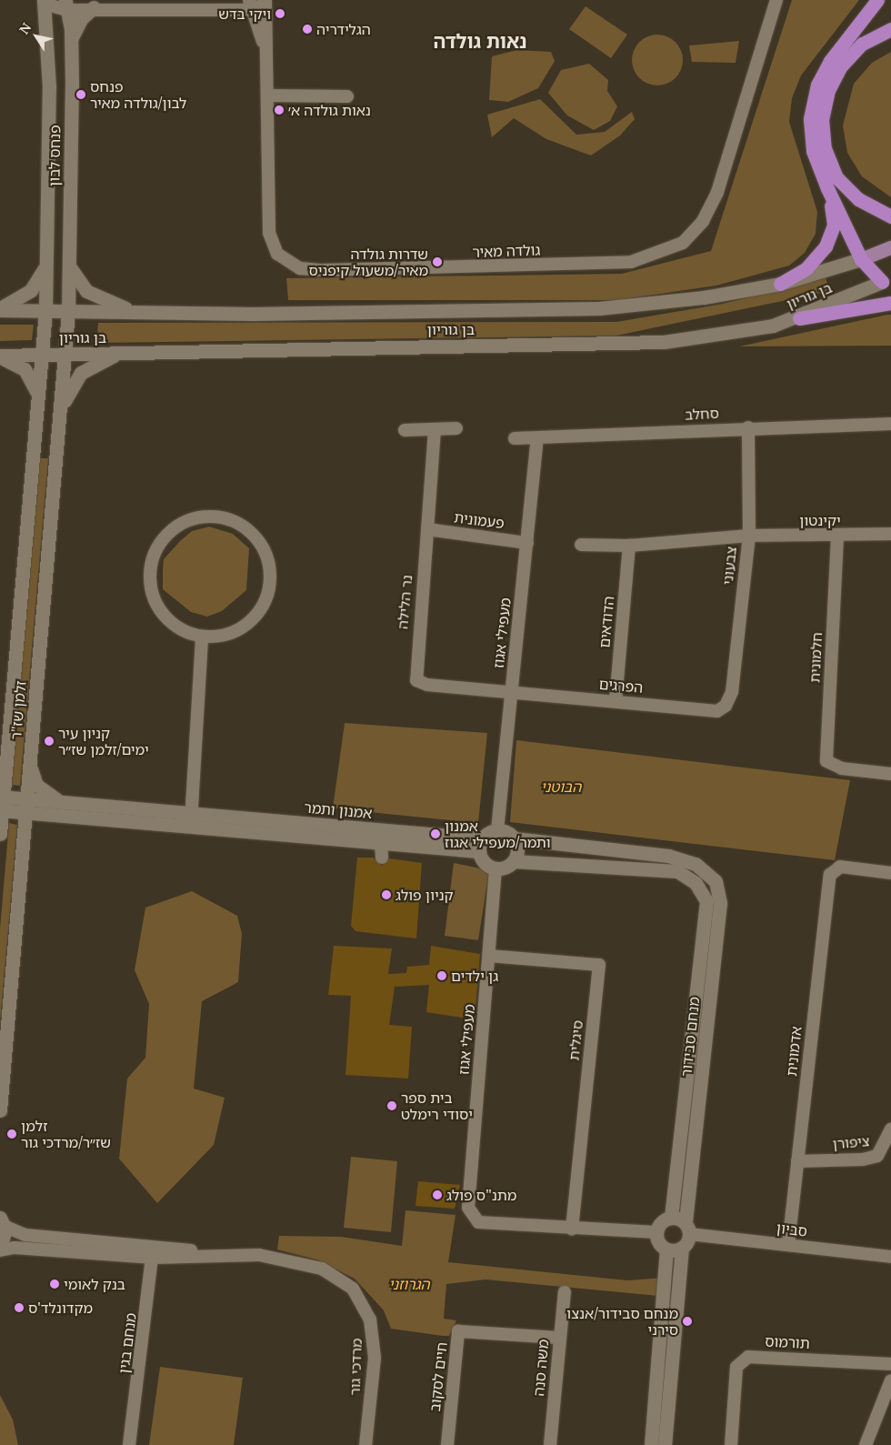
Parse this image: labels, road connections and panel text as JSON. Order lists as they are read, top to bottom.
{
  "streets": {
    "street": [
      "פנחס לבון",
      "גולדה מאיר",
      "בן גוריון",
      "סחלב",
      "פעמונית",
      "יקינטון",
      "צבעוני",
      "נר הלילה",
      "הדודאים",
      "מעפילי אגוז",
      "חלמונית",
      "הפרגים",
      "זלמן שז\"ר",
      "אמנון ותמר",
      "מנחם סבידור",
      "סיגלית",
      "אדמונית",
      "ציפורן",
      "סביון",
      "תורמוס",
      "מנחם בגין",
      "מרדכי גור",
      "משה סנה",
      "חיים לסקוב"
    ]
  },
  "crossings": [
    ["פנחס לבון", "גולדה מאיר"],
    ["פנחס לבון", "בן גוריון"],
    ["פנחס לבון", "זלמן שז\"ר"],
    ["בן גוריון", "זלמן שז\"ר"],
    ["סחלב", "צבעוני"],
    ["סחלב", "מעפילי אגוז"],
    ["פעמונית", "נר הלילה"],
    ["פעמונית", "מעפילי אגוז"],
    ["יקינטון", "צבעוני"],
    ["יקינטון", "חלמונית"],
    ["צבעוני", "הפרגים"],
    ["נר הלילה", "מעפילי אגוז"],
    ["נר הלילה", "הפרגים"],
    ["הדודאים", "הפרגים"],
    ["מעפילי אגוז", "הפרגים"],
    ["מעפילי אגוז", "אמנון ותמר"],
    ["מעפילי אגוז", "מנחם סבידור"],
    ["מעפילי אגוז", "סיגלית"],
    ["מעפילי אגוז", "סביון"],
    ["זלמן שז\"ר", "אמנון ותמר"],
    ["אמנון ותמר", "מנחם סבידור"],
    ["מנחם סבידור", "סביון"],
    ["אדמונית", "ציפורן"],
    ["אדמונית", "סביון"],
    ["מנחם בגין", "מרדכי גור"],
    ["משה סנה", "חיים לסקוב"]
  ],
  "districts": ["נאות גולדה"],
  "parks": ["הבוטני", "הגרוזני"],
  "places": [
    "ויקי בדש",
    "הגלידריה",
    "פנחס לבון/גולדה מאיר",
    "נאות גולדה א׳",
    "שדרות גולדה מאיר/משעול קיפניס",
    "קניון עיר ימים/זלמן שז״ר",
    "אמנון ותמר/מעפילי אגוז",
    "קניון פולג",
    "גן ילדים",
    "בית ספר יסודי רימלט",
    "זלמן שז״ר/מרדכי גור",
    "מתנ\"ס פולג",
    "בנק לאומי",
    "מקדונלד'ס",
    "מנחם סבידור/אנצו סירני"
  ],
  "north": "top left"
}
